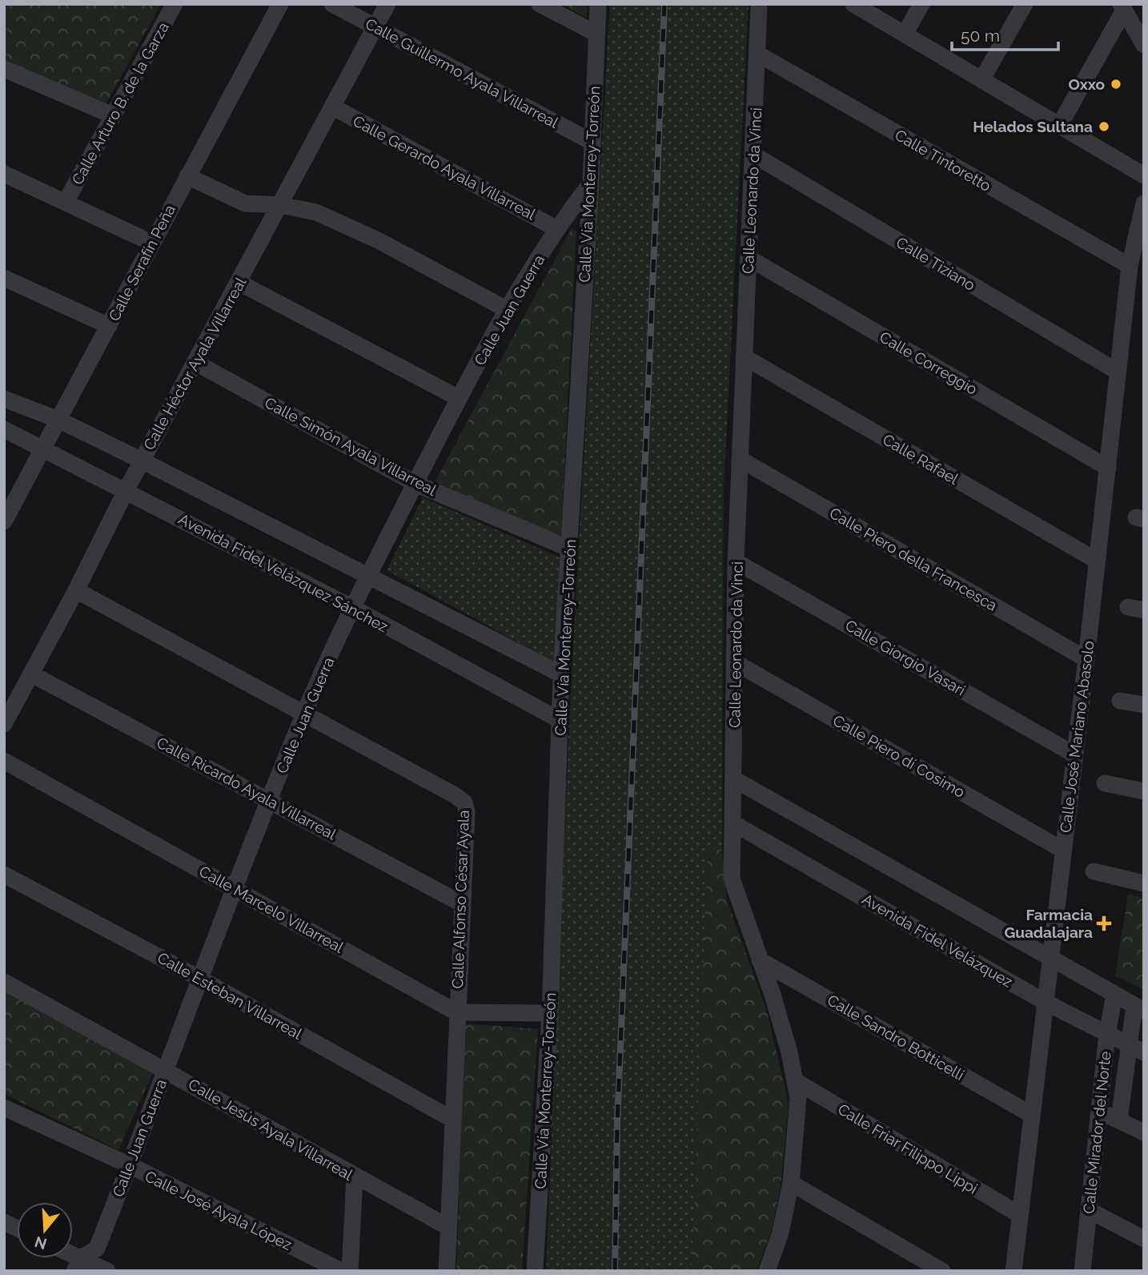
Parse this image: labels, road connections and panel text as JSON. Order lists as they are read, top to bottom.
{
  "streets": {
    "street": [
      "Calle Guillermo Ayala Villarreal",
      "Calle Arturo B. de la Garza",
      "Calle Tintoretto",
      "Calle Gerardo Ayala Villarreal",
      "Calle Vía Monterrey-Torreón",
      "Calle Leonardo da Vinci",
      "Calle Serafín Peña",
      "Calle Tiziano",
      "Calle Juan Guerra",
      "Calle Correggio",
      "Calle Héctor Ayala Villarreal",
      "Calle Simón Ayala Villarreal",
      "Calle Rafael",
      "Calle Piero della Francesca",
      "Avenida Fidel Velázquez Sánchez",
      "Calle Giorgio Vasari",
      "Calle José Mariano Abasolo",
      "Calle Piero dí Cosimo",
      "Calle Ricardo Ayala Villarreal",
      "Calle Alfonso César Ayala",
      "Calle Marcelo Villarreal",
      "Avenida Fidel Velázquez",
      "Calle Esteban Villarreal",
      "Calle Sandro Botticelli",
      "Calle Jesús Ayala Villarreal",
      "Calle Mirador del Norte",
      "Calle Friar Filippo Lippi",
      "Calle José Ayala López"
    ]
  },
  "crossings": [
    ["Calle Guillermo Ayala Villarreal", "Calle Vía Monterrey-Torreón"],
    ["Calle Guillermo Ayala Villarreal", "Calle Héctor Ayala Villarreal"],
    ["Calle Tintoretto", "Calle Leonardo da Vinci"],
    ["Calle Tintoretto", "Calle José Mariano Abasolo"],
    ["Calle Gerardo Ayala Villarreal", "Calle Juan Guerra"],
    ["Calle Gerardo Ayala Villarreal", "Calle Héctor Ayala Villarreal"],
    ["Calle Vía Monterrey-Torreón", "Calle Juan Guerra"],
    ["Calle Vía Monterrey-Torreón", "Calle Simón Ayala Villarreal"],
    ["Calle Vía Monterrey-Torreón", "Avenida Fidel Velázquez Sánchez"],
    ["Calle Vía Monterrey-Torreón", "Calle Marcelo Villarreal"],
    ["Calle Leonardo da Vinci", "Calle Tiziano"],
    ["Calle Leonardo da Vinci", "Calle Correggio"],
    ["Calle Leonardo da Vinci", "Calle Rafael"],
    ["Calle Leonardo da Vinci", "Calle Piero della Francesca"],
    ["Calle Leonardo da Vinci", "Calle Giorgio Vasari"],
    ["Calle Leonardo da Vinci", "Calle Piero dí Cosimo"],
    ["Calle Leonardo da Vinci", "Avenida Fidel Velázquez"],
    ["Calle Leonardo da Vinci", "Calle Sandro Botticelli"],
    ["Calle Leonardo da Vinci", "Calle Friar Filippo Lippi"],
    ["Calle Serafín Peña", "Avenida Fidel Velázquez Sánchez"],
    ["Calle Tiziano", "Calle José Mariano Abasolo"],
    ["Calle Juan Guerra", "Calle Simón Ayala Villarreal"],
    ["Calle Juan Guerra", "Avenida Fidel Velázquez Sánchez"],
    ["Calle Juan Guerra", "Calle Ricardo Ayala Villarreal"],
    ["Calle Juan Guerra", "Calle Alfonso César Ayala"],
    ["Calle Juan Guerra", "Calle Marcelo Villarreal"],
    ["Calle Juan Guerra", "Calle Esteban Villarreal"],
    ["Calle Juan Guerra", "Calle Jesús Ayala Villarreal"],
    ["Calle Juan Guerra", "Calle José Ayala López"],
    ["Calle Correggio", "Calle José Mariano Abasolo"],
    ["Calle Héctor Ayala Villarreal", "Calle Simón Ayala Villarreal"],
    ["Calle Héctor Ayala Villarreal", "Avenida Fidel Velázquez Sánchez"],
    ["Calle Héctor Ayala Villarreal", "Calle Ricardo Ayala Villarreal"],
    ["Calle Héctor Ayala Villarreal", "Calle Alfonso César Ayala"],
    ["Calle Rafael", "Calle José Mariano Abasolo"],
    ["Calle Piero della Francesca", "Calle José Mariano Abasolo"],
    ["Calle Giorgio Vasari", "Calle José Mariano Abasolo"],
    ["Calle José Mariano Abasolo", "Calle Piero dí Cosimo"],
    ["Calle José Mariano Abasolo", "Avenida Fidel Velázquez"],
    ["Calle José Mariano Abasolo", "Calle Sandro Botticelli"],
    ["Calle José Mariano Abasolo", "Calle Friar Filippo Lippi"],
    ["Calle Ricardo Ayala Villarreal", "Calle Alfonso César Ayala"],
    ["Calle Alfonso César Ayala", "Calle Marcelo Villarreal"],
    ["Calle Alfonso César Ayala", "Calle Esteban Villarreal"],
    ["Calle Alfonso César Ayala", "Calle Jesús Ayala Villarreal"],
    ["Avenida Fidel Velázquez", "Calle Mirador del Norte"]
  ],
  "places": {
    "other": ["Oxxo", "Helados Sultana"],
    "health": ["Farmacia Guadalajara"]
  },
  "scale_bar": "50 m",
  "north": "bottom"
}
